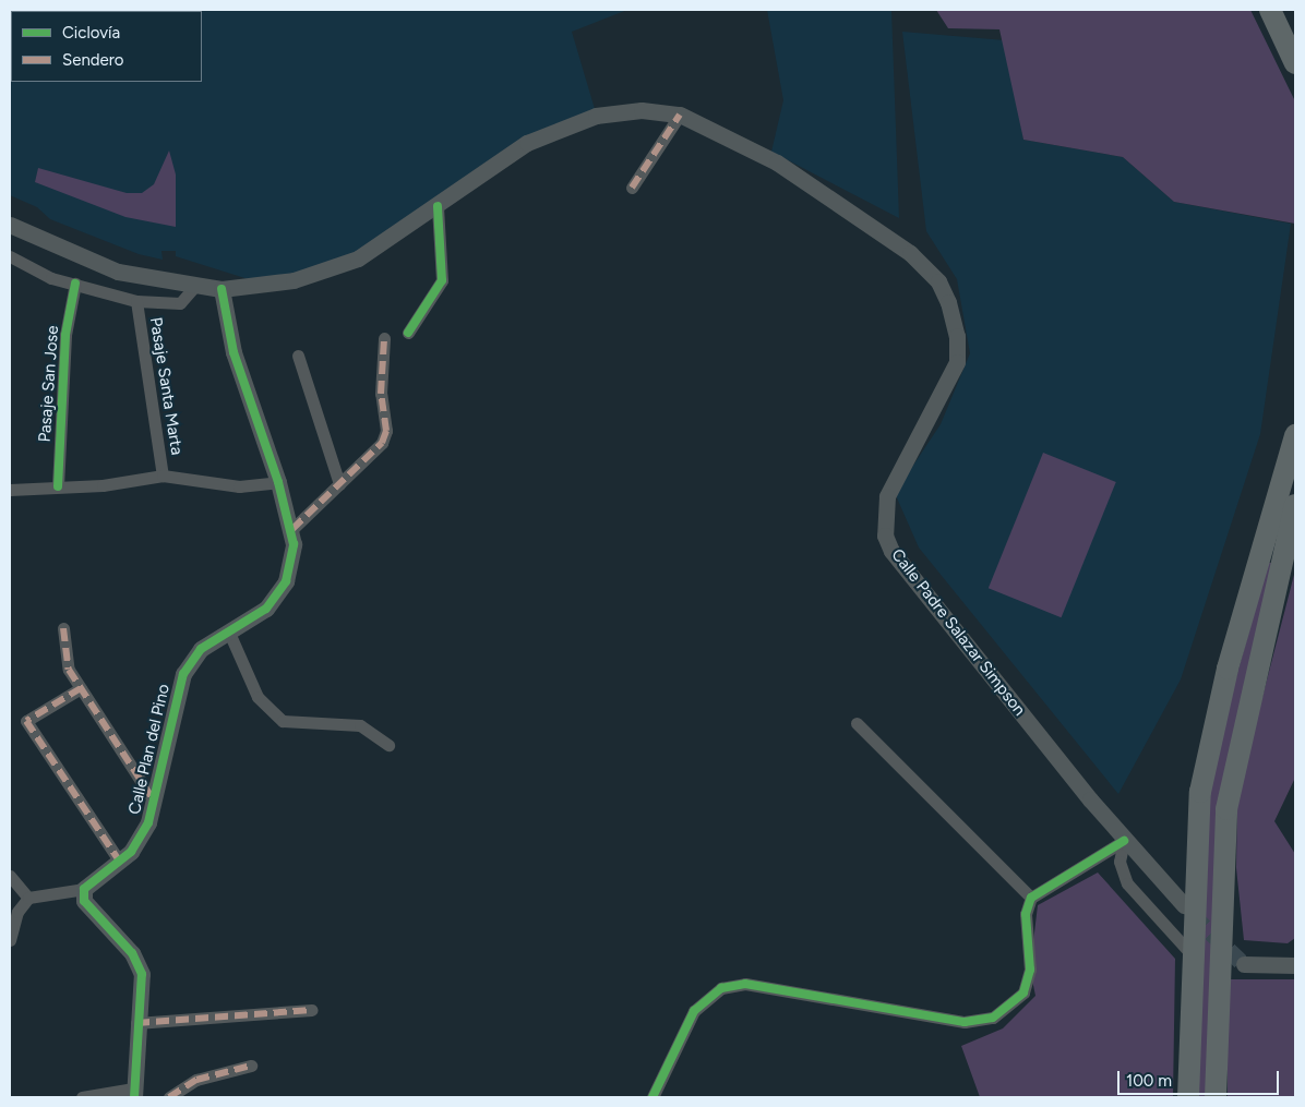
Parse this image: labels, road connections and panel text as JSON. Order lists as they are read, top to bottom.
{
  "streets": {
    "main road": ["Calle Padre Salazar Simpson", "Calle Plan del Pino"],
    "street": ["Pasaje San Jose", "Pasaje Santa Marta"]
  },
  "crossings": [
    ["Calle Padre Salazar Simpson", "Calle Plan del Pino"]
  ],
  "legend": ["Ciclovía", "Sendero"],
  "scale_bar": "100 m"
}
